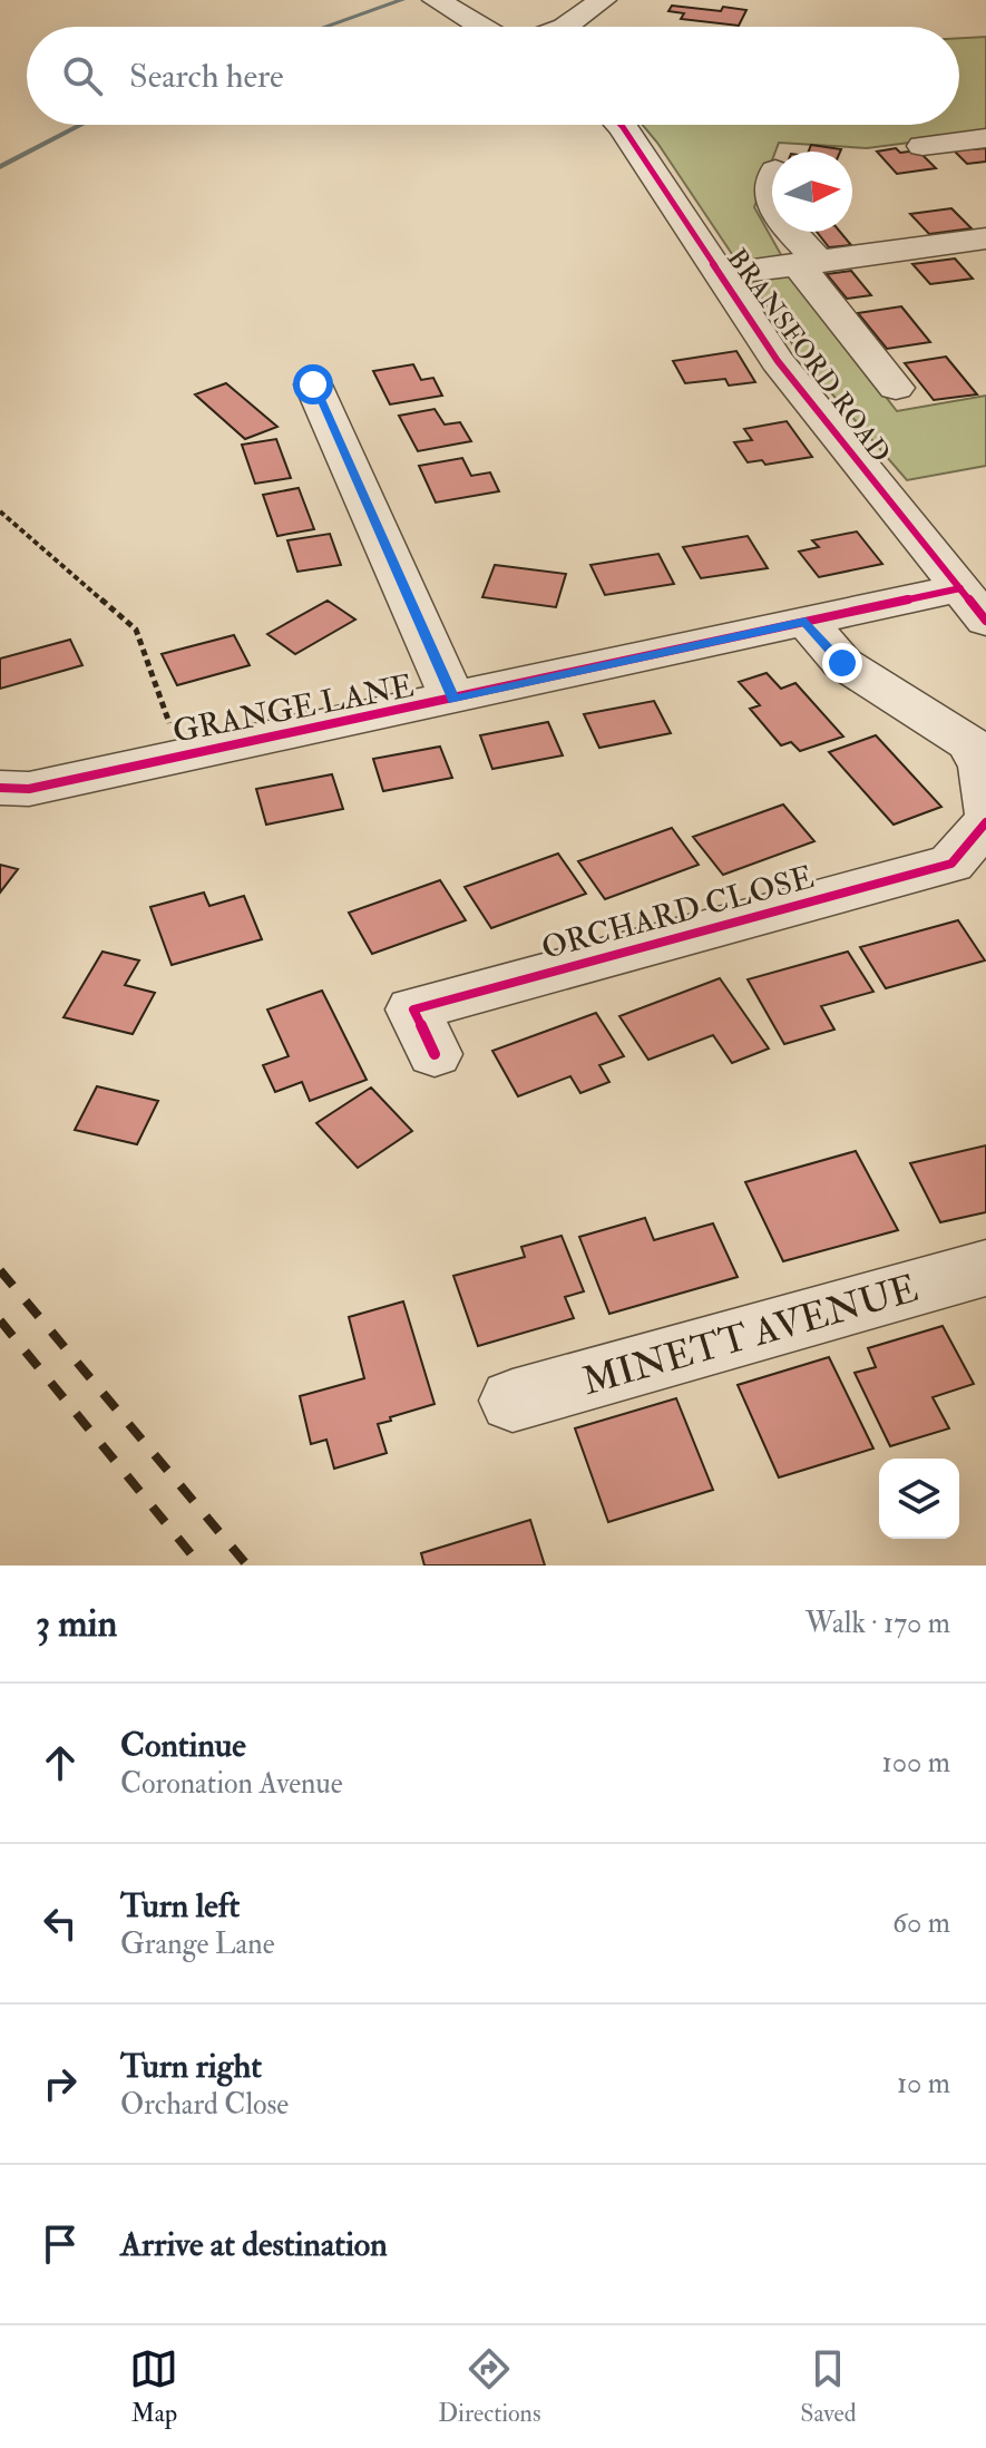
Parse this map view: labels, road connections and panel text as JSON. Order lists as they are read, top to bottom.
{
  "streets": {
    "street": [
      "BRANSFORD ROAD",
      "GRANGE LANE",
      "ORCHARD CLOSE",
      "MINETT AVENUE"
    ]
  },
  "crossings": [
    ["BRANSFORD ROAD", "GRANGE LANE"]
  ],
  "north": "right",
  "page": {
    "search": "Search here",
    "heading": ["3 min", "Walk · 170 m"],
    "list": [
      ["Continue", "Coronation Avenue", "100 m"],
      ["Turn left", "Grange Lane", "60 m"],
      ["Turn right", "Orchard Close", "10 m"],
      "Arrive at destination"
    ],
    "nav": ["Map", "Directions", "Saved"]
  }
}
